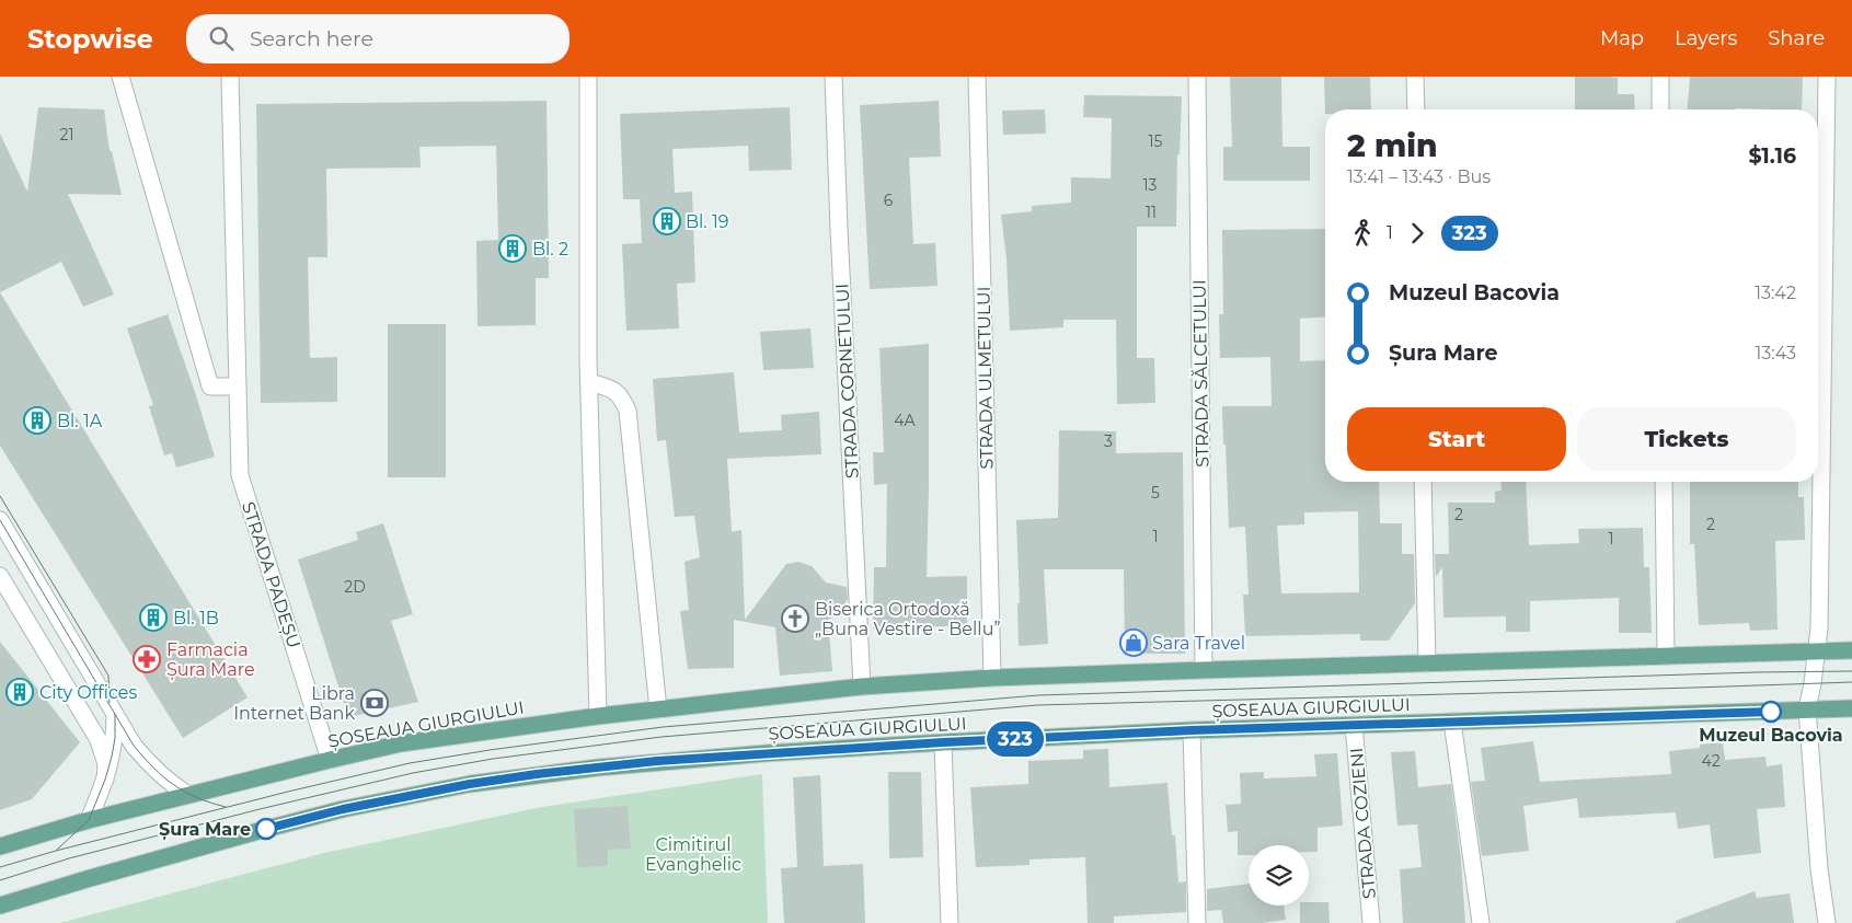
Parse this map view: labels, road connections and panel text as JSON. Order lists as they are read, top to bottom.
{
  "streets": {
    "main road": ["ȘOSEAUA GIURGIULUI"],
    "street": [
      "STRADA SĂLCETULUI",
      "STRADA ULMETULUI",
      "STRADA CORNETULUI",
      "STRADA PADEȘU",
      "STRADA COZIENI"
    ]
  },
  "crossings": [
    ["STRADA SĂLCETULUI", "ȘOSEAUA GIURGIULUI"],
    ["STRADA ULMETULUI", "ȘOSEAUA GIURGIULUI"],
    ["STRADA CORNETULUI", "ȘOSEAUA GIURGIULUI"],
    ["STRADA PADEȘU", "ȘOSEAUA GIURGIULUI"],
    ["ȘOSEAUA GIURGIULUI", "STRADA COZIENI"]
  ],
  "parks": ["Cimitirul Evanghelic"],
  "places": {
    "building": [
      "Bl. 19",
      "Bl. 2",
      "Bl. 1A",
      "Bl. 1B",
      "City Offices"
    ],
    "church": ["Biserica Ortodoxă „Buna Vestire - Bellu”"],
    "shop": ["Sara Travel"],
    "pharmacy": ["Farmacia Șura Mare"],
    "bank": ["Libra Internet Bank"],
    "other": ["Muzeul Bacovia", "Șura Mare"]
  },
  "lines": ["bus line 323"],
  "house_numbers": [
    "21",
    "15",
    "13",
    "6",
    "11",
    "4A",
    "3",
    "5",
    "2",
    "2",
    "1",
    "1",
    "2D",
    "42"
  ],
  "page": {
    "header": "Stopwise",
    "search": "Search here",
    "nav": ["Map", "Layers", "Share"],
    "on_map": "323",
    "heading": ["2 min", "13:41 – 13:43 · Bus", "$1.16"],
    "legs": ["1", "323"],
    "list": [
      {
        "name": "Muzeul Bacovia",
        "value": "13:42"
      },
      {
        "name": "Șura Mare",
        "value": "13:43"
      }
    ],
    "buttons": ["Start", "Tickets"]
  }
}
